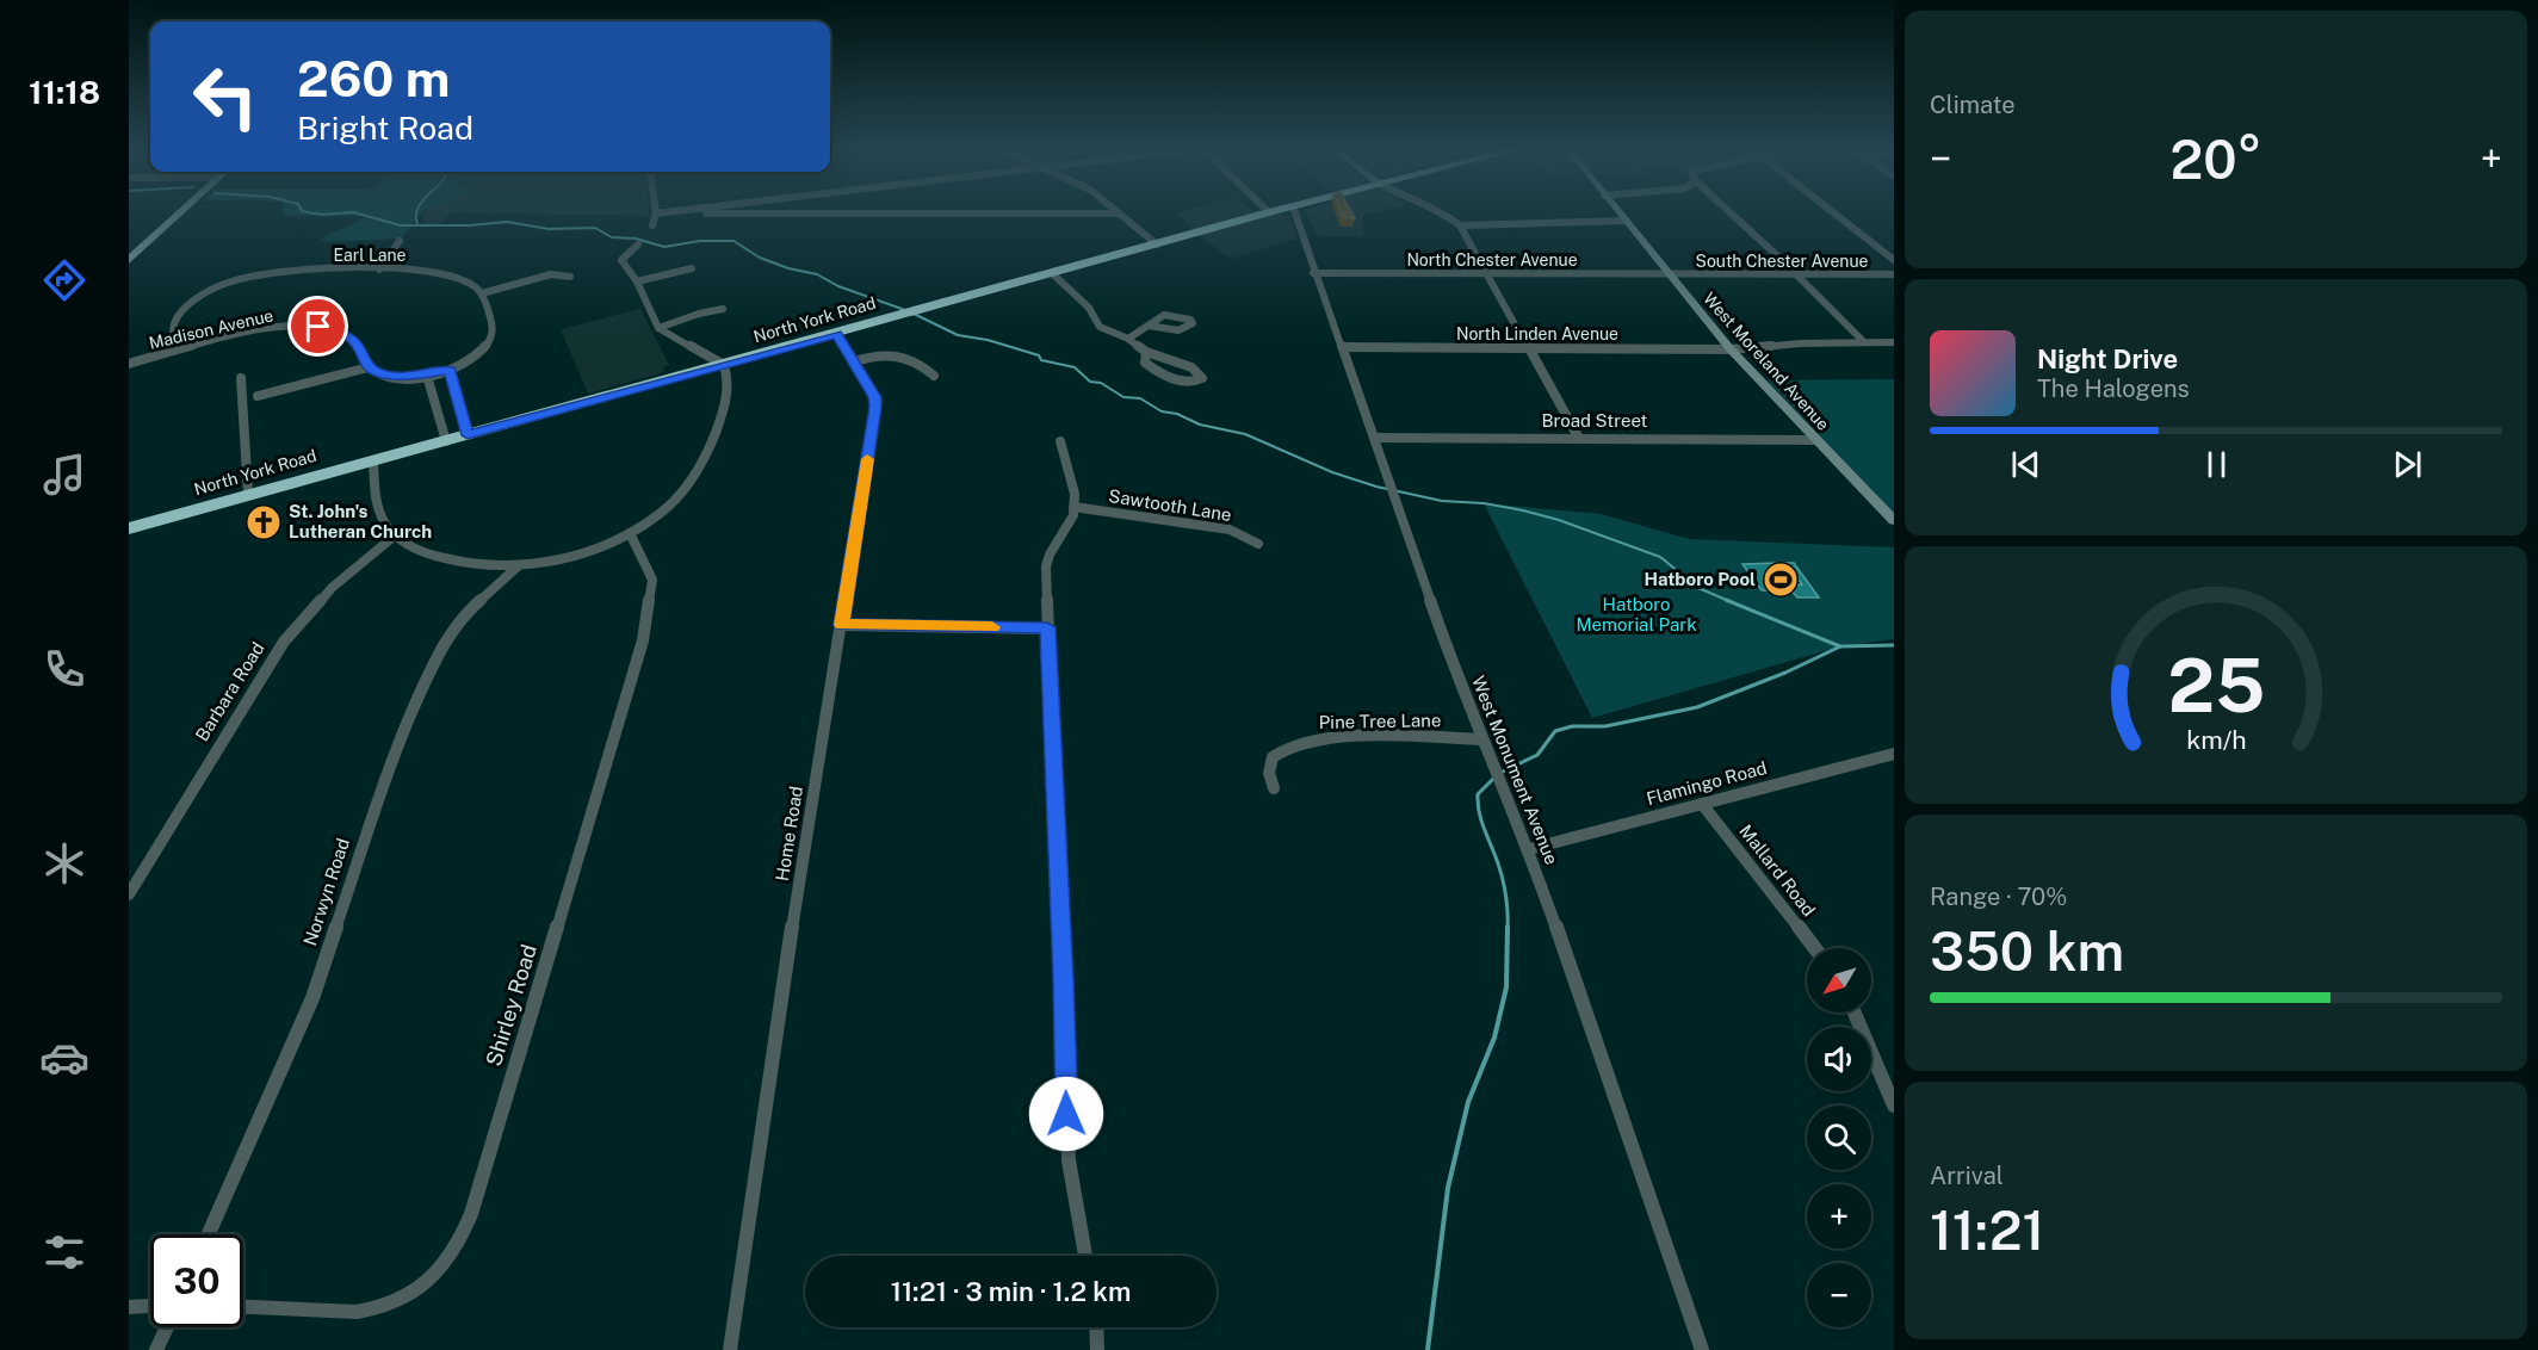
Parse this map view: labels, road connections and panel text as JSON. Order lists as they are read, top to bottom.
{
  "streets": {
    "highway": ["North York Road"],
    "street": [
      "Earl Lane",
      "North Chester Avenue",
      "South Chester Avenue",
      "Madison Avenue",
      "North Linden Avenue",
      "West Moreland Avenue",
      "Broad Street",
      "Sawtooth Lane",
      "Barbara Road",
      "Pine Tree Lane",
      "West Monument Avenue",
      "Flamingo Road",
      "Home Road",
      "Mallard Road",
      "Norwyn Road",
      "Shirley Road"
    ]
  },
  "crossings": [
    ["Earl Lane", "Madison Avenue"],
    ["North Chester Avenue", "South Chester Avenue"],
    ["North Chester Avenue", "West Moreland Avenue"],
    ["North Chester Avenue", "West Monument Avenue"],
    ["South Chester Avenue", "West Moreland Avenue"],
    ["North York Road", "Home Road"],
    ["North Linden Avenue", "West Moreland Avenue"],
    ["North Linden Avenue", "West Monument Avenue"],
    ["West Moreland Avenue", "Broad Street"],
    ["Broad Street", "West Monument Avenue"],
    ["Pine Tree Lane", "West Monument Avenue"],
    ["West Monument Avenue", "Flamingo Road"],
    ["Flamingo Road", "Mallard Road"]
  ],
  "parks": ["Hatboro Memorial Park"],
  "places": {
    "church": ["St. John's Lutheran Church"],
    "sports": ["Hatboro Pool"]
  },
  "north": "bottom left",
  "page": {
    "tabs": "11:18",
    "tile": [
      "Climate",
      ["Range · 70%", "350 km"],
      ["Arrival", "11:21"]
    ],
    "turn": ["260 m", "Bright Road"],
    "heat": ["−", "20°", "+"],
    "song": ["Night Drive", "The Halogens"],
    "map_buttons": ["+", "−"],
    "limit": "30",
    "trip": "11:21 · 3 min · 1.2 km",
    "gauge": ["25", "km/h"]
  }
}
